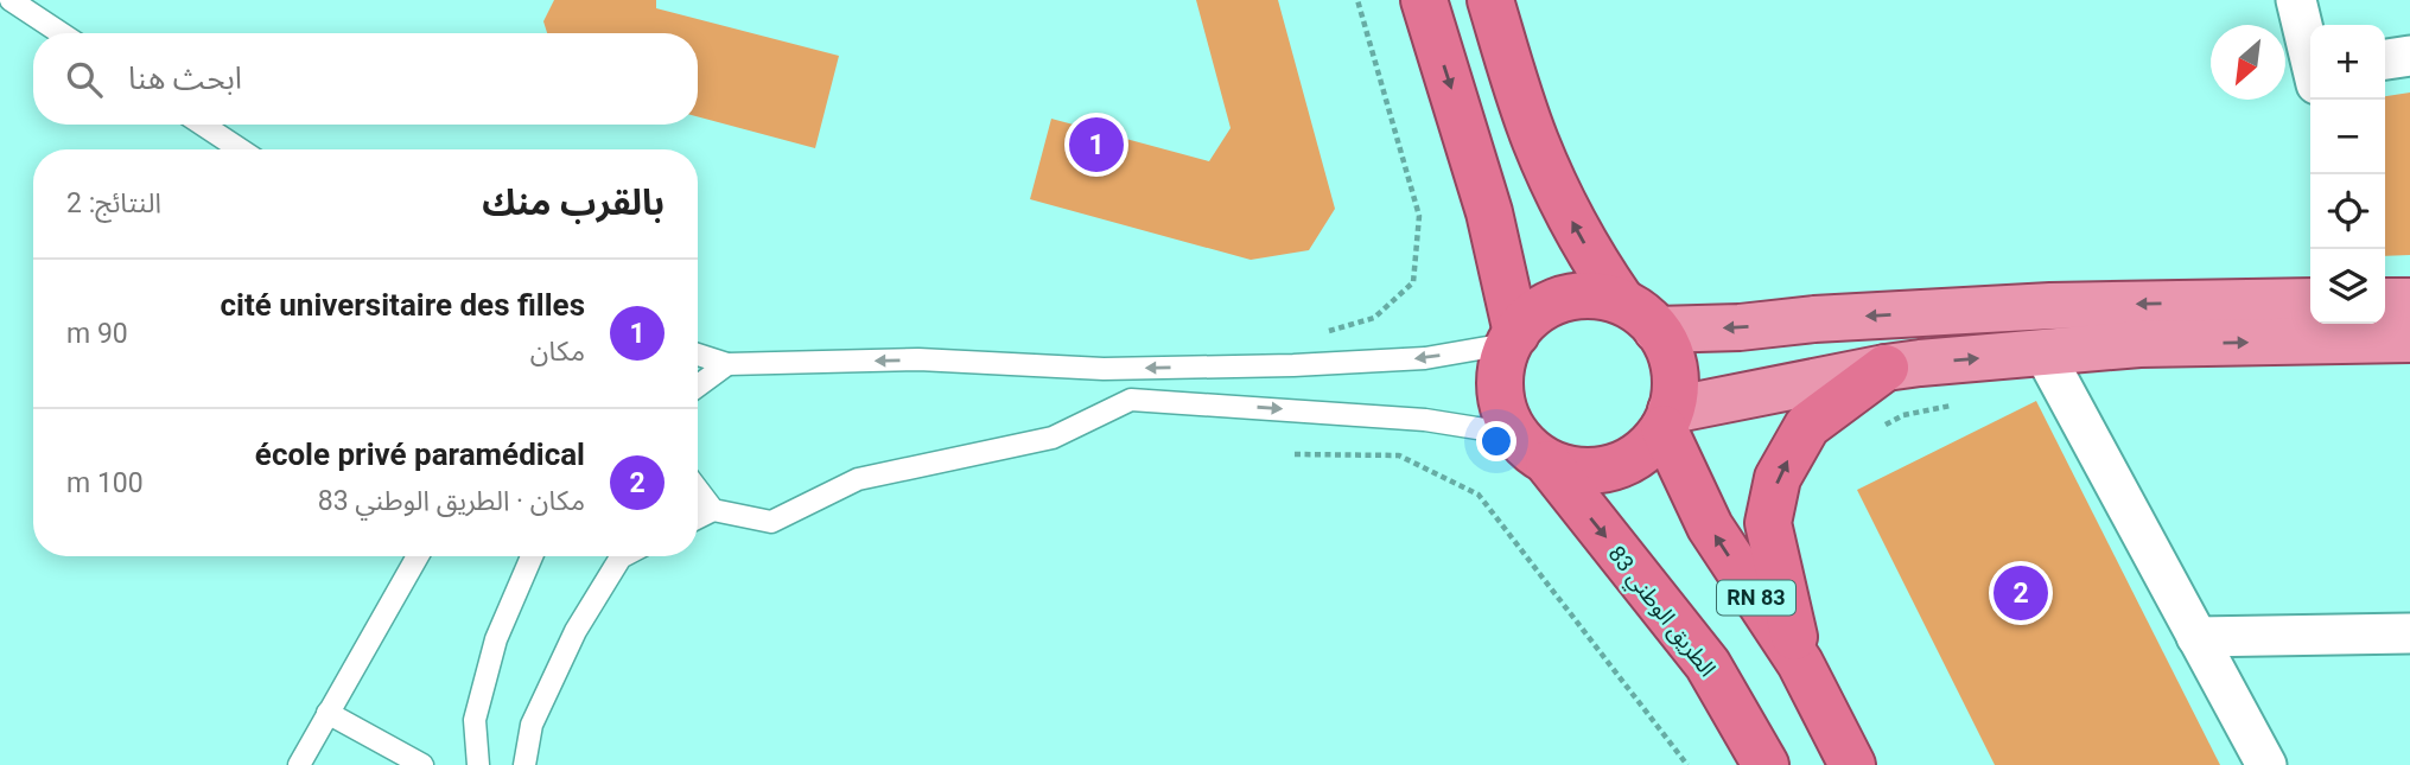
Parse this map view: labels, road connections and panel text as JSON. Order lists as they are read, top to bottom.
{
  "streets": {
    "highway": ["RN 83", "الطريق الوطني 83"]
  },
  "crossings": [
    ["RN 83", "الطريق الوطني 83"]
  ],
  "north": "bottom left",
  "page": {
    "map_buttons": ["+", "−"],
    "search": "ابحث هنا",
    "pins": ["1", "2"],
    "heading": ["بالقرب منك", "النتائج: 2"],
    "list": [
      {
        "mark": "1",
        "name": "cité universitaire des filles",
        "note": "مكان",
        "value": "90 m"
      },
      {
        "mark": "2",
        "name": "école privé paramédical",
        "note": "مكان · الطريق الوطني 83",
        "value": "100 m"
      }
    ]
  }
}
